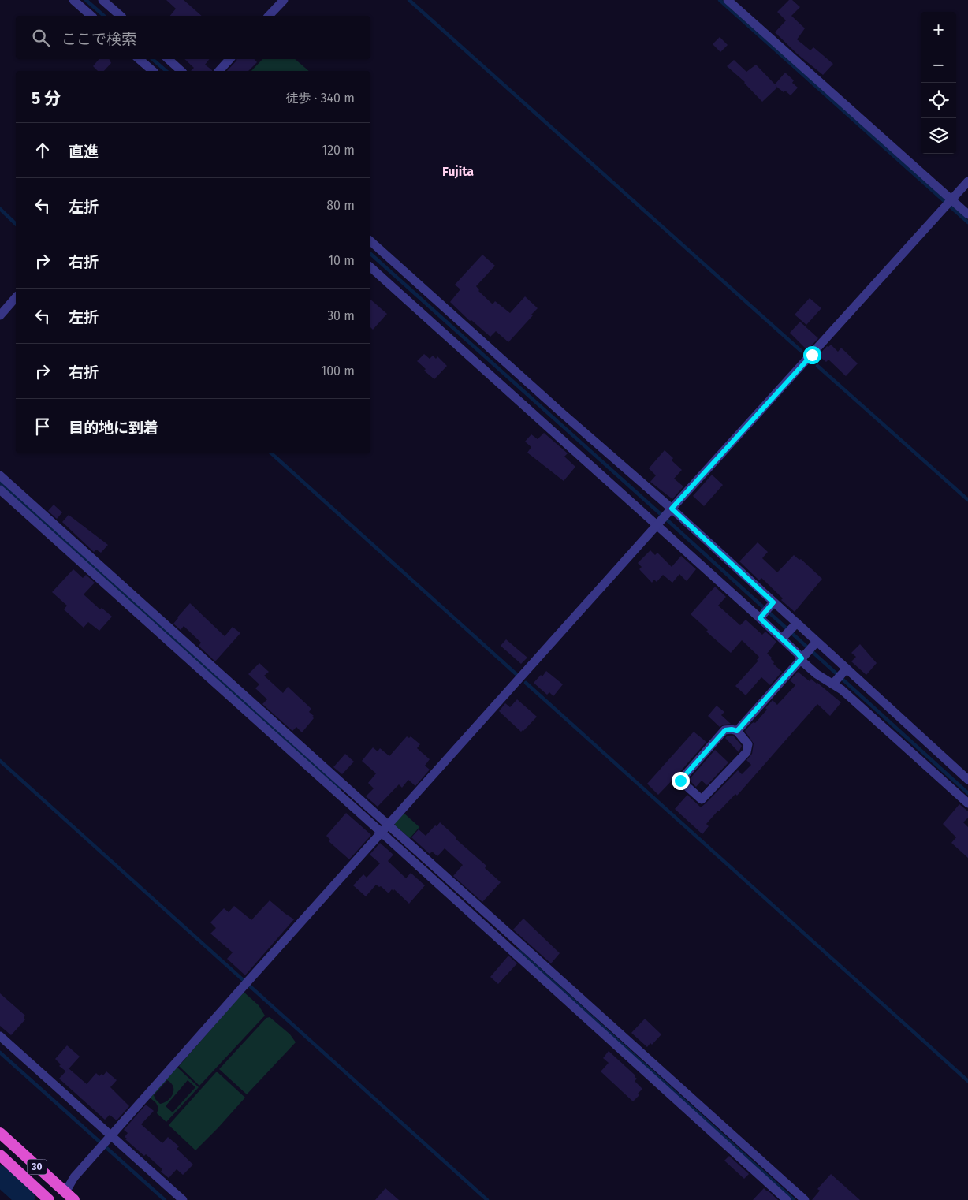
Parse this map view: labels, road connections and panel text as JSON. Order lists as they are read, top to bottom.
{
  "streets": {
    "highway": ["30"]
  },
  "districts": ["Fujita"],
  "page": {
    "map_buttons": ["+", "−"],
    "search": "ここで検索",
    "heading": ["5 分", "徒歩 · 340 m"],
    "list": [
      ["直進", "120 m"],
      ["左折", "80 m"],
      ["右折", "10 m"],
      ["左折", "30 m"],
      ["右折", "100 m"],
      "目的地に到着"
    ]
  }
}
